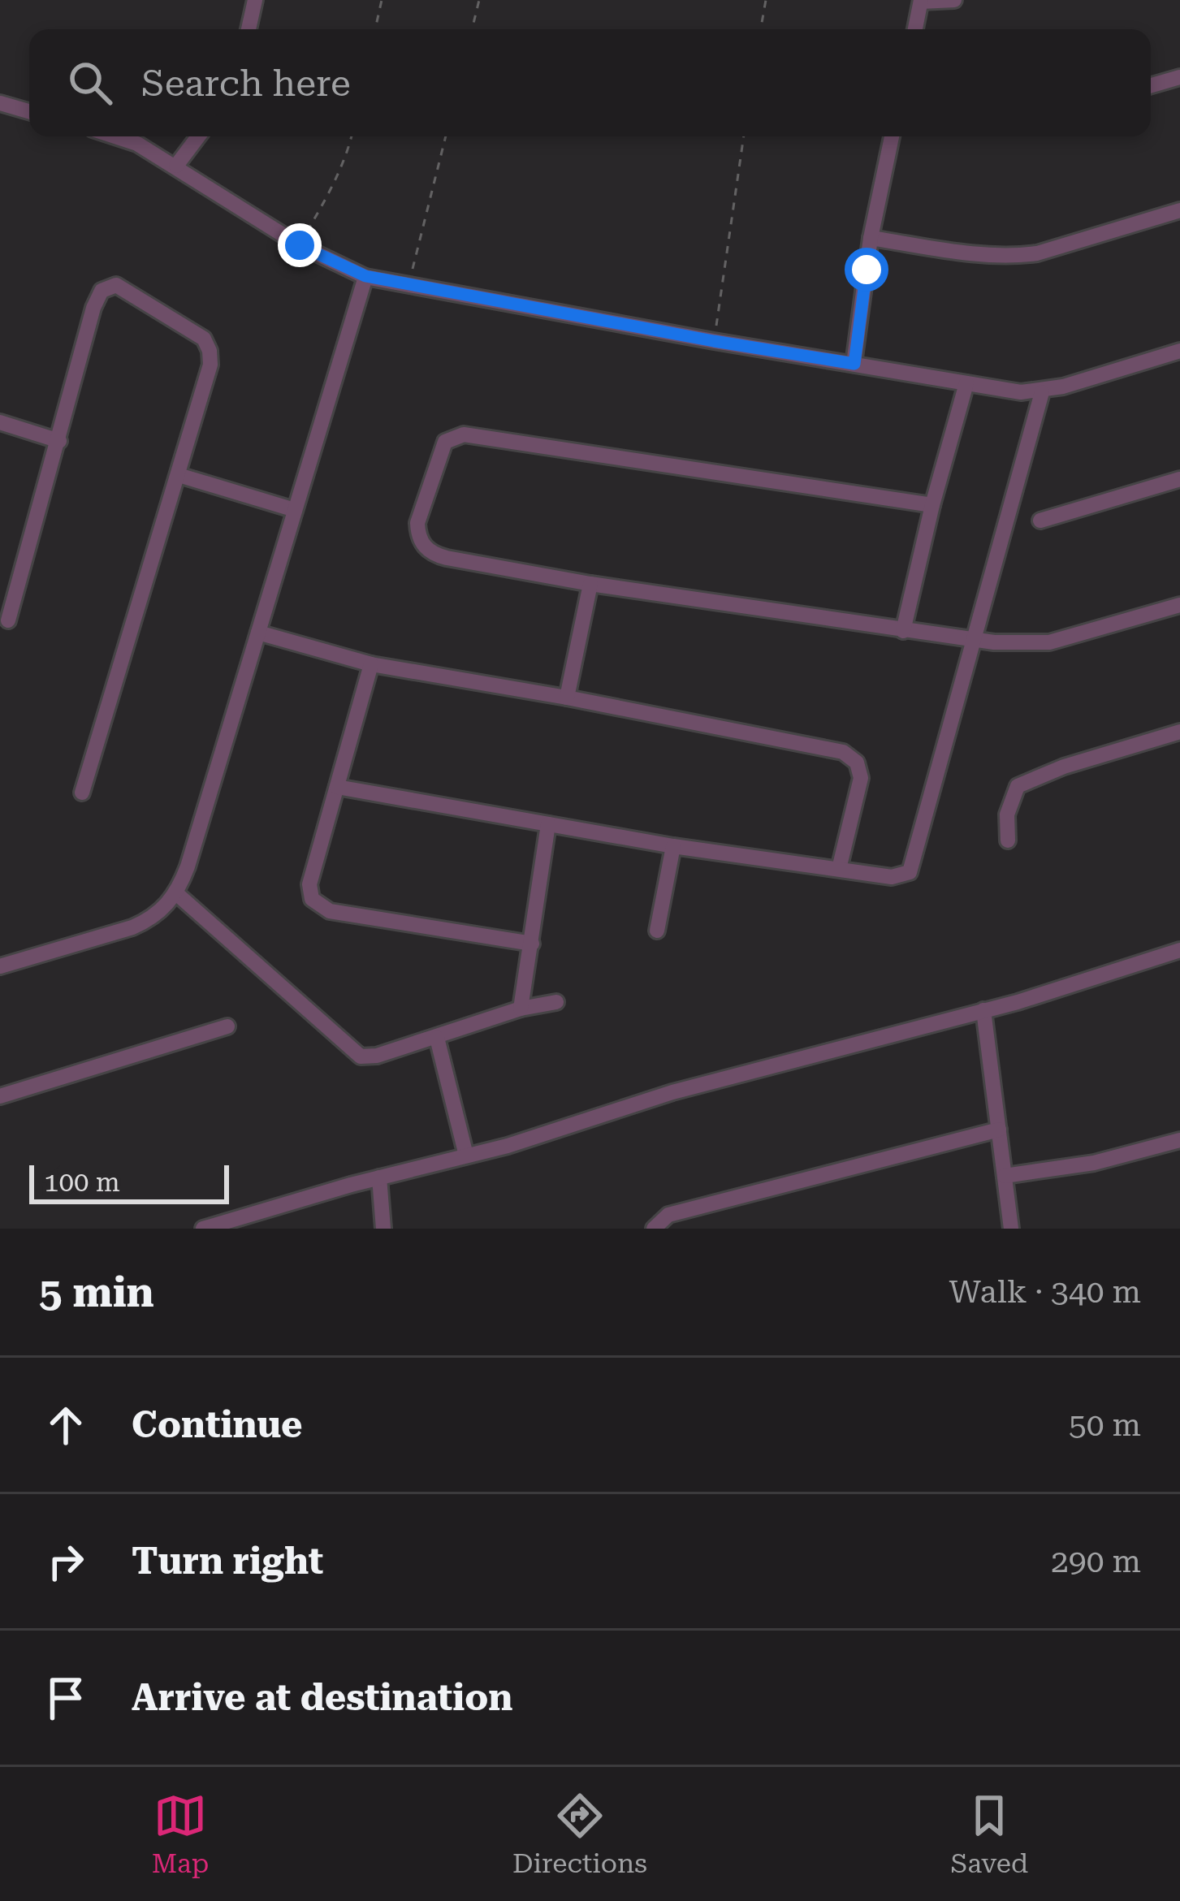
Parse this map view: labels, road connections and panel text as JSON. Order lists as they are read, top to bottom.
{
  "scale_bar": "100 m",
  "page": {
    "search": "Search here",
    "scale": "100 m",
    "heading": ["5 min", "Walk · 340 m"],
    "list": [
      ["Continue", "50 m"],
      ["Turn right", "290 m"],
      "Arrive at destination"
    ],
    "nav": ["Map", "Directions", "Saved"]
  }
}
